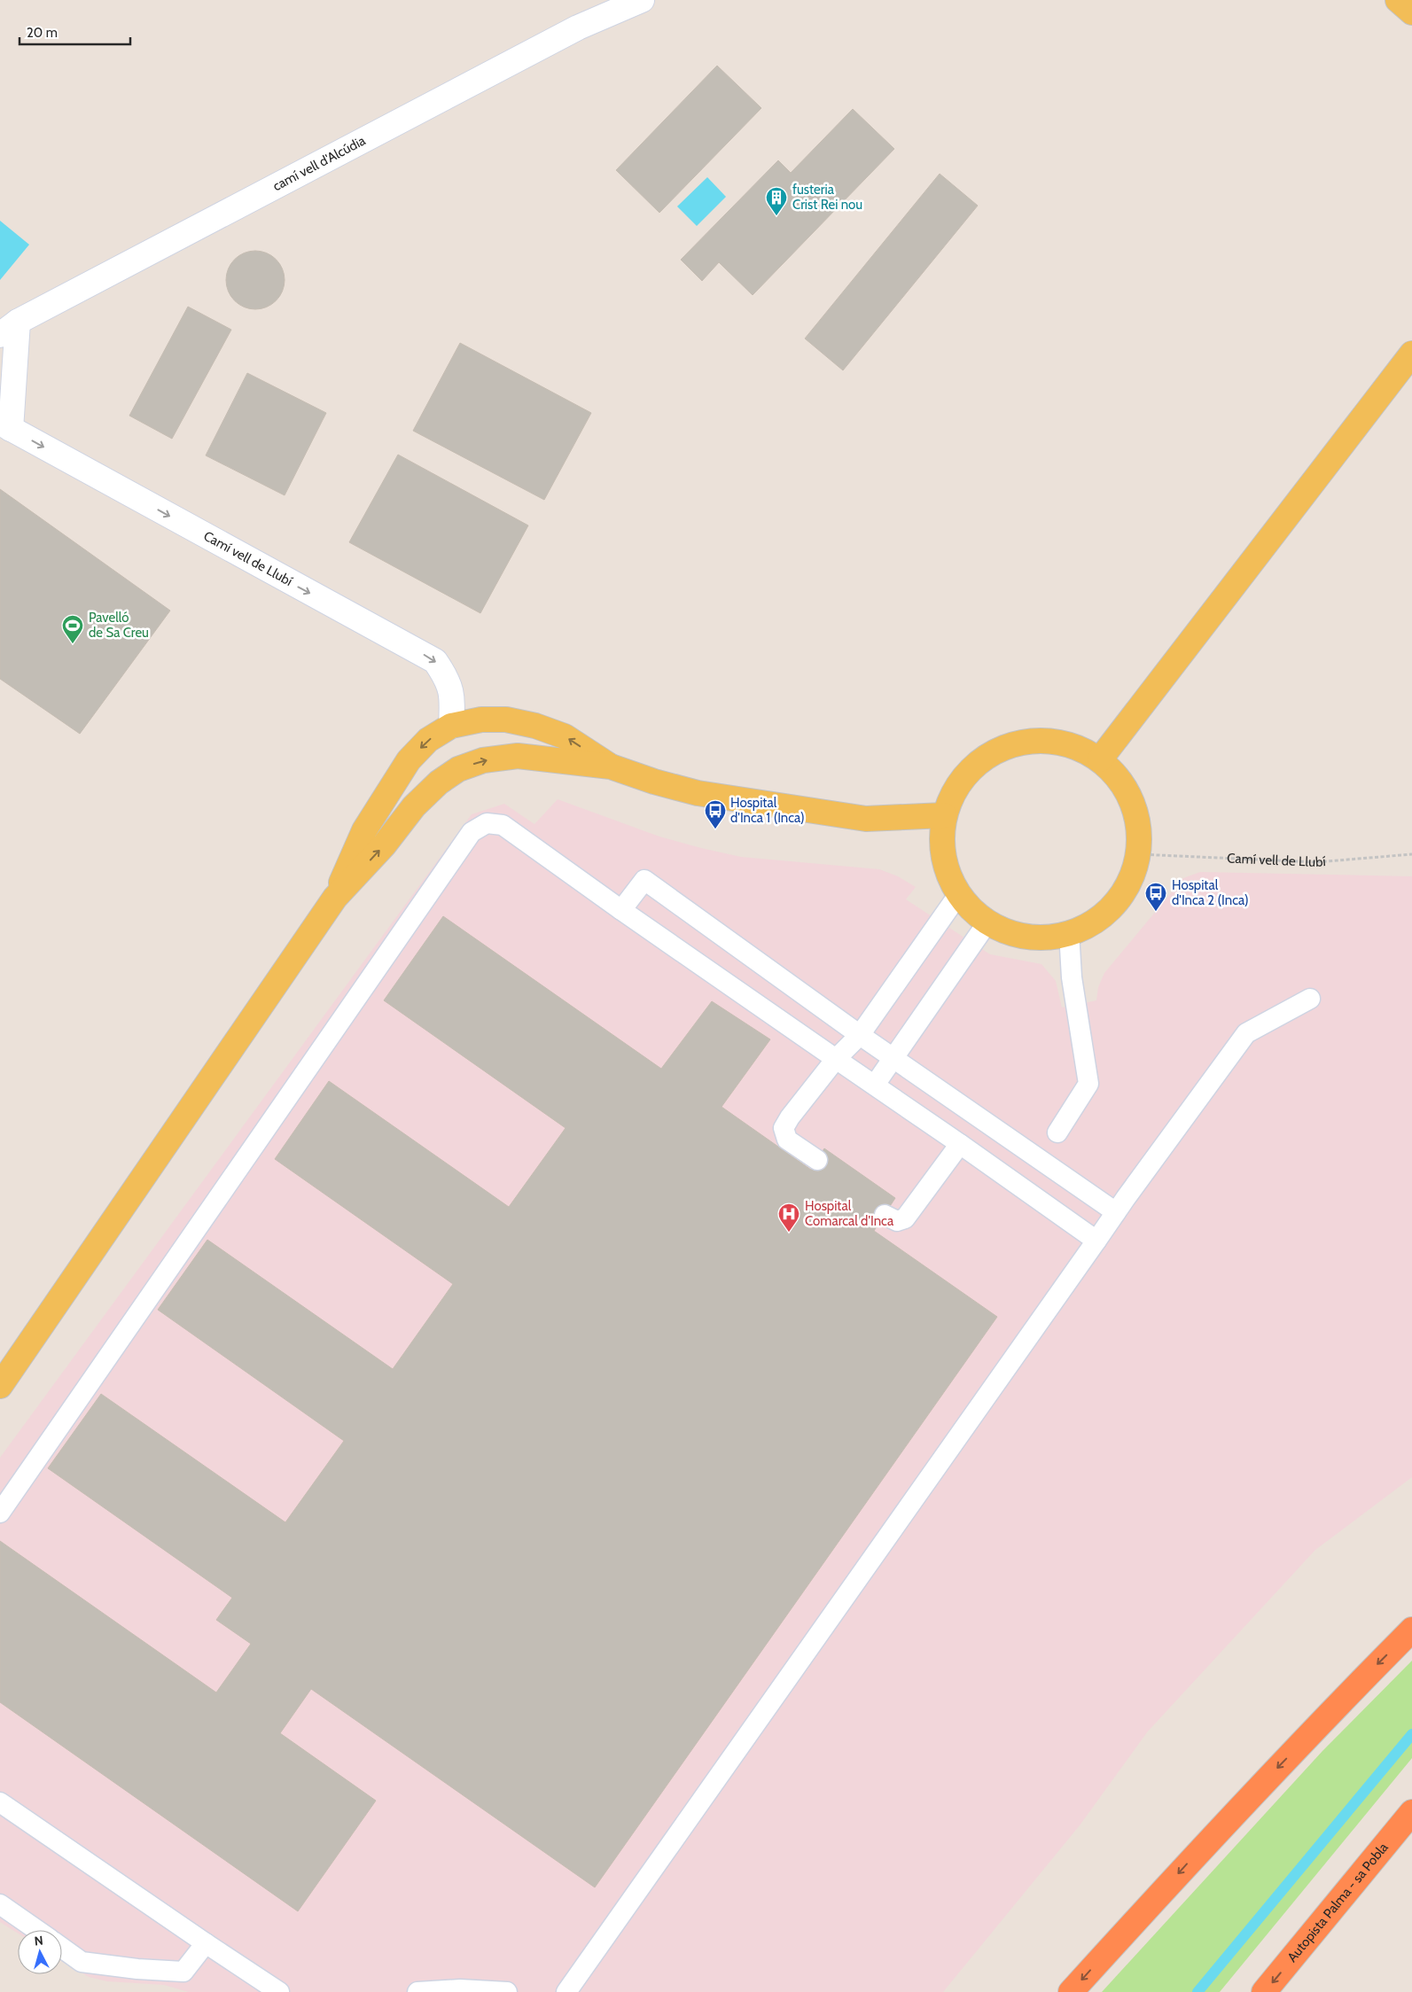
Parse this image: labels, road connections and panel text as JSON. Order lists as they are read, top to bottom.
{
  "streets": {
    "highway": ["Autopista Palma - sa Pobla"],
    "street": ["camí vell d'Alcúdia", "Camí vell de Llubí"]
  },
  "one_way": ["Camí vell de Llubí"],
  "places": {
    "building": ["fusteria Crist Rei nou"],
    "sports": ["Pavelló de Sa Creu"],
    "bus stop": ["Hospital d'Inca 1 (Inca)", "Hospital d'Inca 2 (Inca)"],
    "hospital": ["Hospital Comarcal d'Inca"]
  },
  "scale_bar": "20 m",
  "north": "top"
}
